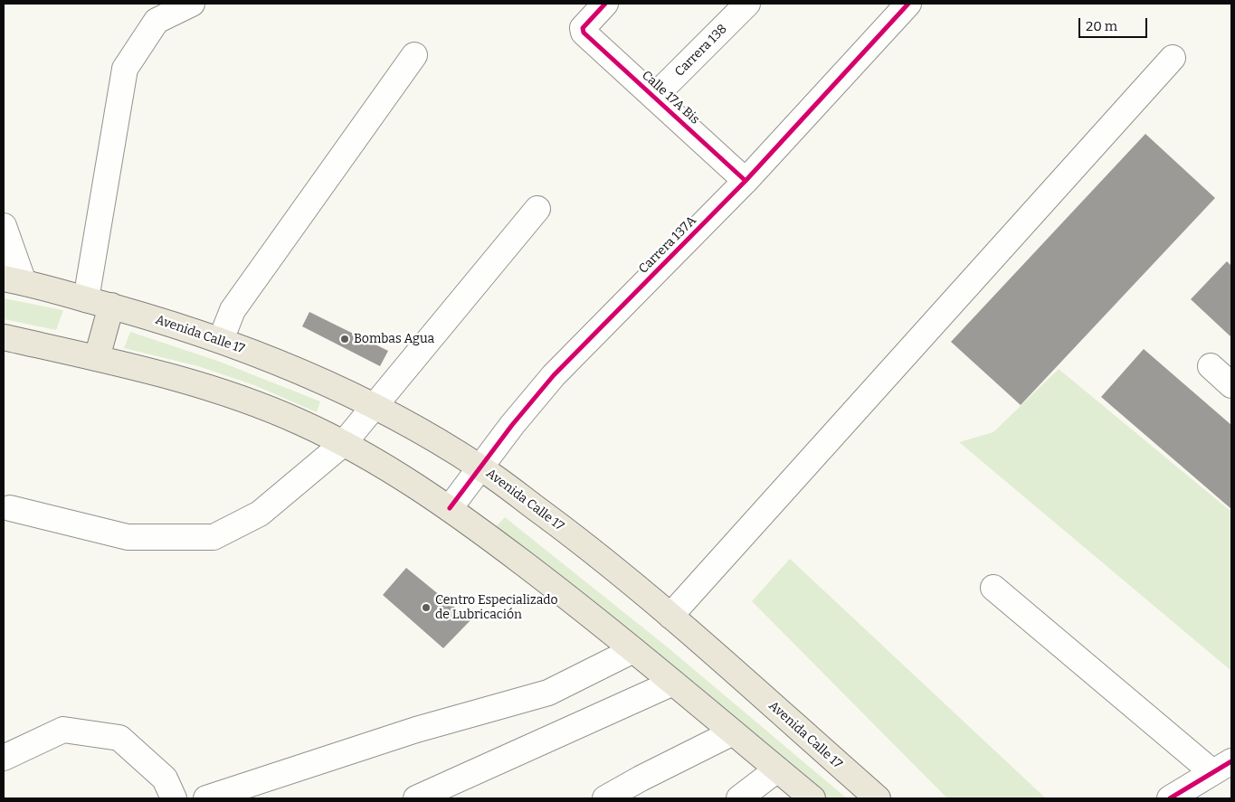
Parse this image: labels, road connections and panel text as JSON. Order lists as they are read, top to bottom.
{
  "streets": {
    "main road": ["Avenida Calle 17"],
    "street": ["Carrera 138", "Calle 17A Bis", "Carrera 137A"]
  },
  "crossings": [
    ["Carrera 138", "Calle 17A Bis"],
    ["Calle 17A Bis", "Carrera 137A"],
    ["Carrera 137A", "Avenida Calle 17"]
  ],
  "places": ["Bombas Agua", "Centro Especializado de Lubricación"],
  "scale_bar": "20 m"
}
